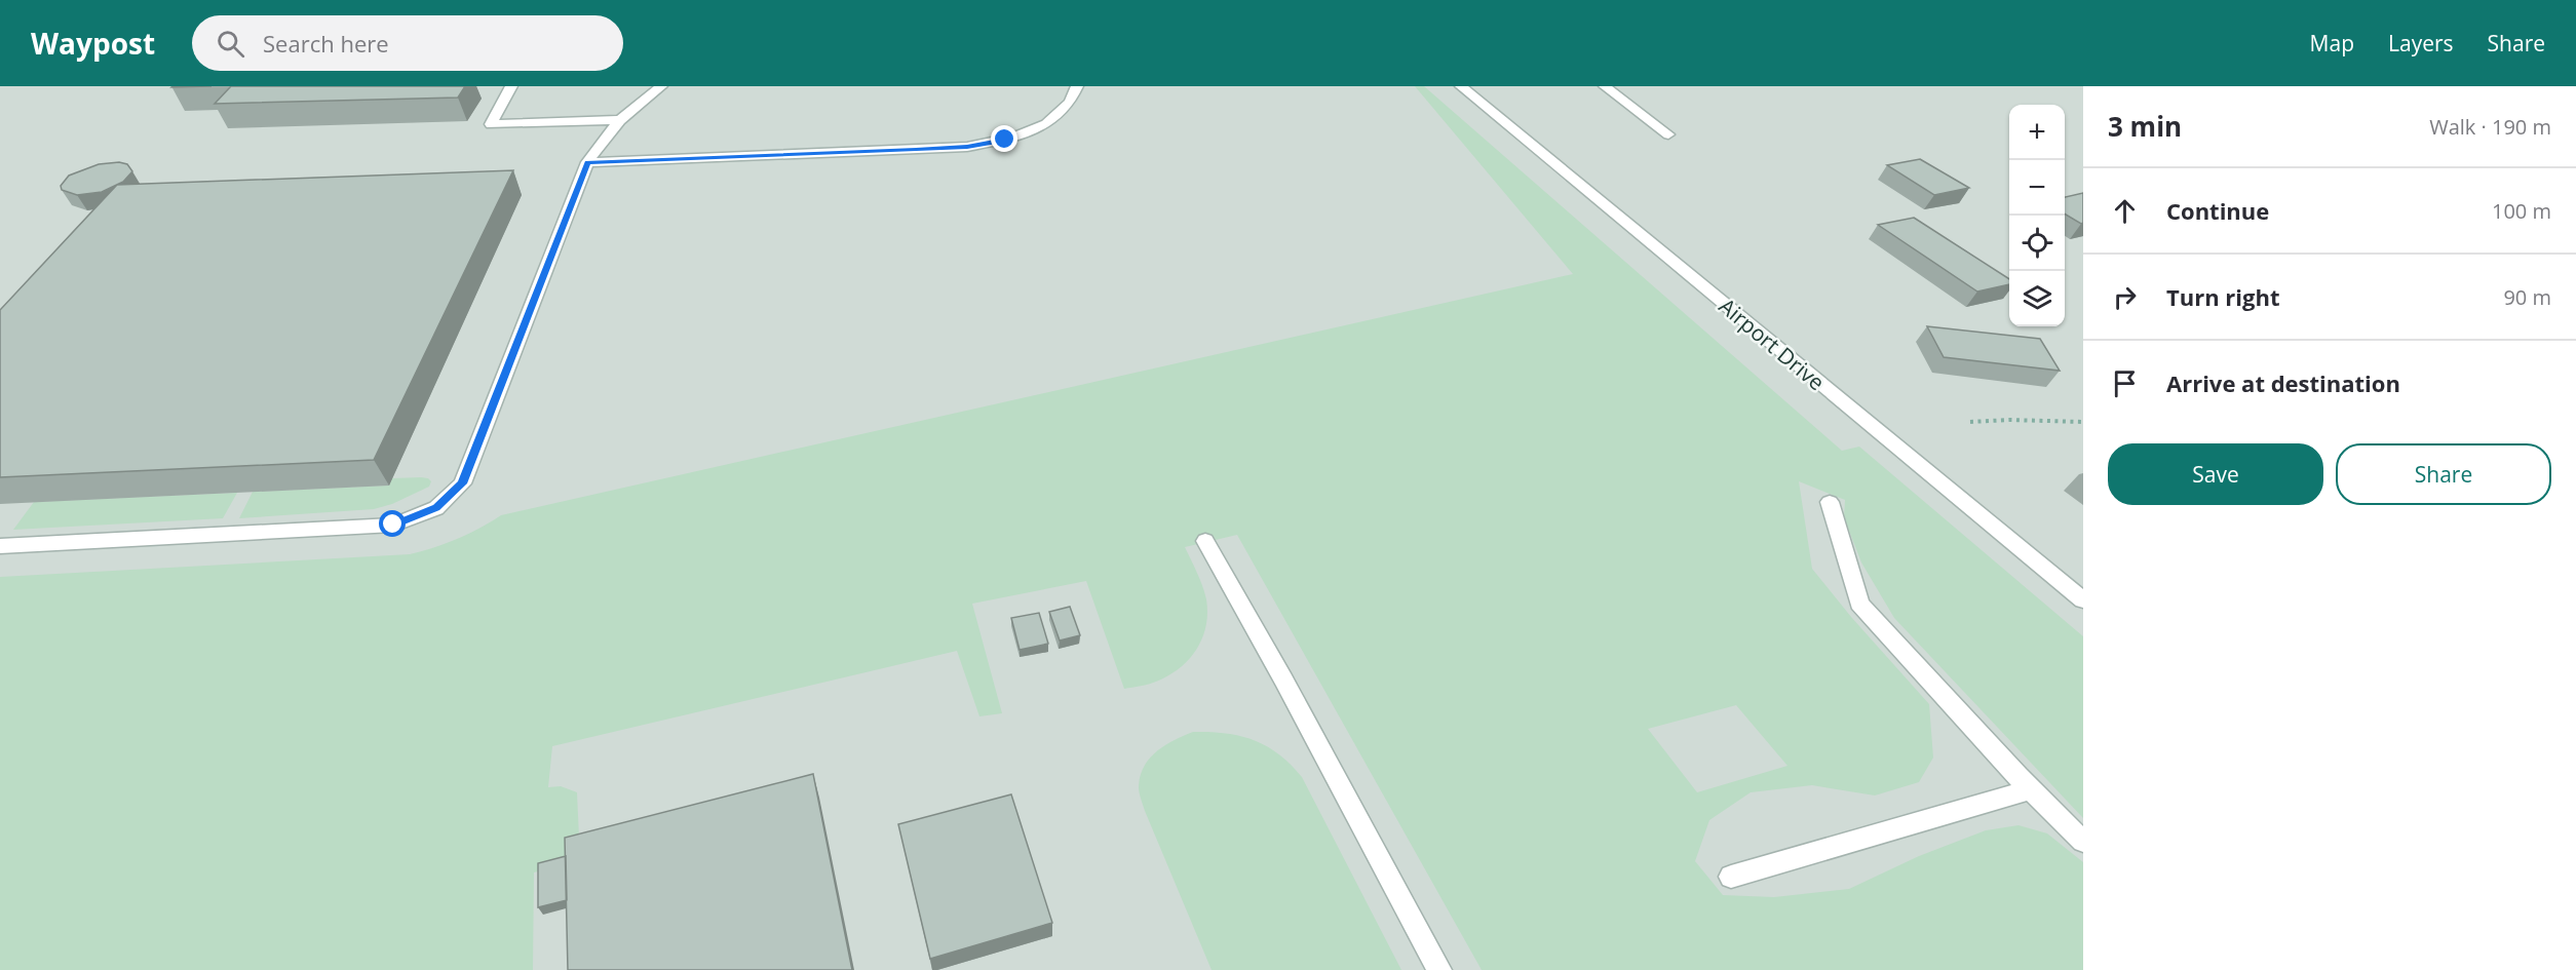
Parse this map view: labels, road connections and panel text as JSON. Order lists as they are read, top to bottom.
{
  "streets": {
    "street": ["Airport Drive"]
  },
  "page": {
    "header": "Waypost",
    "search": "Search here",
    "nav": ["Map", "Layers", "Share"],
    "heading": ["3 min", "Walk · 190 m"],
    "map_buttons": ["+", "−"],
    "list": [
      ["Continue", "100 m"],
      ["Turn right", "90 m"],
      "Arrive at destination"
    ],
    "buttons": ["Save", "Share"]
  }
}
